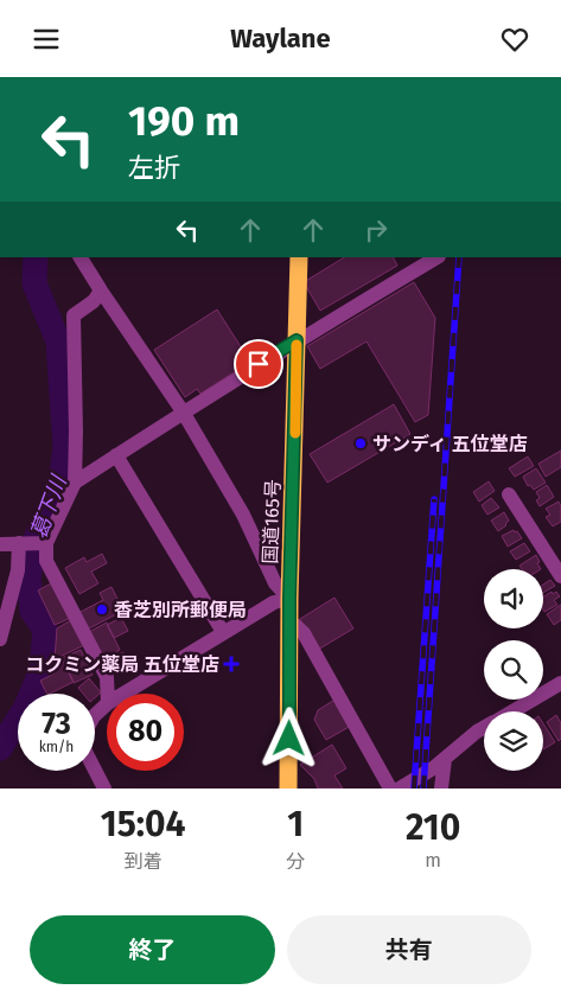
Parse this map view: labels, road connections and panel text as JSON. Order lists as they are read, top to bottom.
{
  "streets": {
    "highway": ["国道165号"]
  },
  "water": ["葛下川"],
  "places": {
    "other": ["サンディ 五位堂店", "香芝別所郵便局"],
    "health": ["コクミン薬局 五位堂店"]
  },
  "page": {
    "header": "Waylane",
    "turn": ["190 m", "左折"],
    "speed": "73 km/h",
    "limit": "80",
    "eta": [
      "15:04",
      "到着",
      "1",
      "分",
      "210",
      "m"
    ],
    "buttons": ["終了", "共有"]
  }
}
